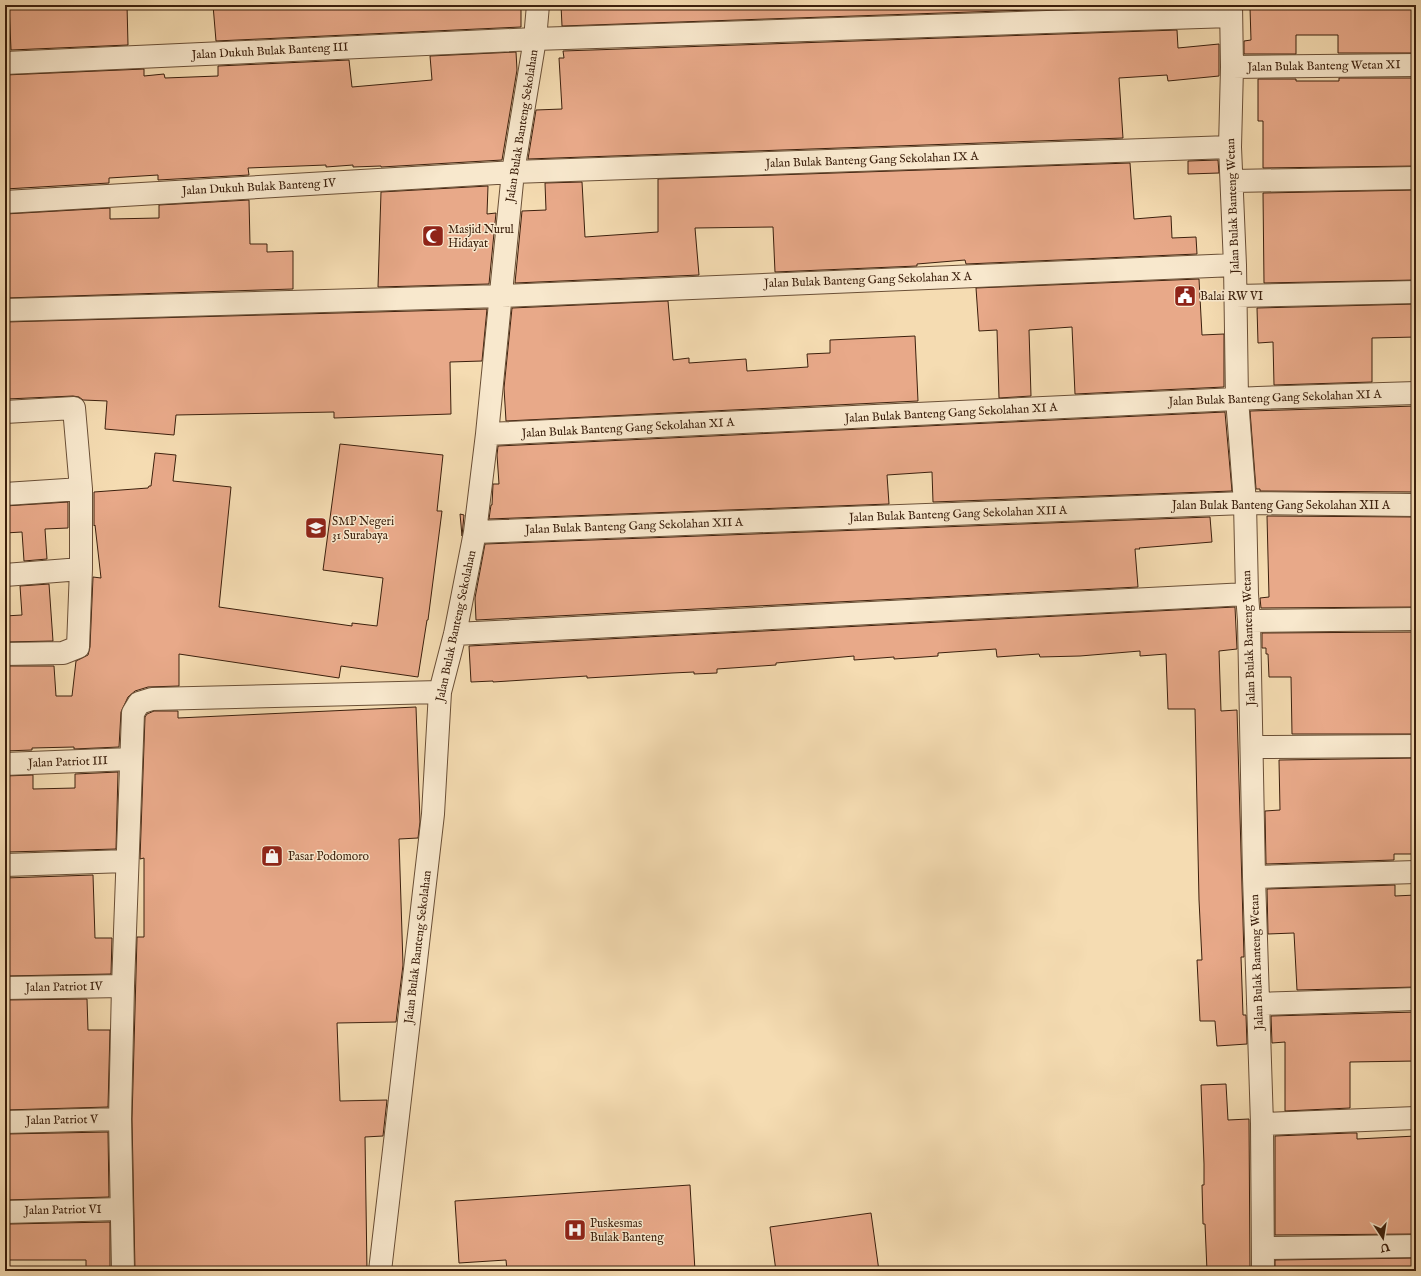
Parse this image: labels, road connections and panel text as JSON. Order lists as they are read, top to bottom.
{
  "streets": {
    "street": [
      "Jalan Dukuh Bulak Banteng III",
      "Jalan Bulak Banteng Wetan XI",
      "Jalan Bulak Banteng Sekolahan",
      "Jalan Bulak Banteng Gang Sekolahan IX A",
      "Jalan Dukuh Bulak Banteng IV",
      "Jalan Bulak Banteng Wetan",
      "Jalan Bulak Banteng Gang Sekolahan X A",
      "Jalan Bulak Banteng Gang Sekolahan XI A",
      "Jalan Bulak Banteng Gang Sekolahan XII A",
      "Jalan Patriot III",
      "Jalan Patriot IV",
      "Jalan Patriot V",
      "Jalan Patriot VI"
    ]
  },
  "crossings": [
    ["Jalan Dukuh Bulak Banteng III", "Jalan Bulak Banteng Sekolahan"],
    ["Jalan Dukuh Bulak Banteng III", "Jalan Bulak Banteng Wetan"],
    ["Jalan Bulak Banteng Wetan XI", "Jalan Bulak Banteng Wetan"],
    ["Jalan Bulak Banteng Sekolahan", "Jalan Bulak Banteng Gang Sekolahan IX A"],
    ["Jalan Bulak Banteng Sekolahan", "Jalan Dukuh Bulak Banteng IV"],
    ["Jalan Bulak Banteng Sekolahan", "Jalan Bulak Banteng Gang Sekolahan X A"],
    ["Jalan Bulak Banteng Sekolahan", "Jalan Bulak Banteng Gang Sekolahan XI A"],
    ["Jalan Bulak Banteng Sekolahan", "Jalan Bulak Banteng Gang Sekolahan XII A"],
    ["Jalan Bulak Banteng Gang Sekolahan IX A", "Jalan Dukuh Bulak Banteng IV"],
    ["Jalan Bulak Banteng Gang Sekolahan IX A", "Jalan Bulak Banteng Wetan"],
    ["Jalan Bulak Banteng Wetan", "Jalan Bulak Banteng Gang Sekolahan X A"],
    ["Jalan Bulak Banteng Wetan", "Jalan Bulak Banteng Gang Sekolahan XI A"],
    ["Jalan Bulak Banteng Wetan", "Jalan Bulak Banteng Gang Sekolahan XII A"]
  ],
  "places": {
    "mosque": ["Masjid Nurul Hidayat"],
    "public building": ["Balai RW VI"],
    "school or university": ["SMP Negeri 31 Surabaya"],
    "shop": ["Pasar Podomoro"],
    "hospital": ["Puskesmas Bulak Banteng"]
  },
  "north": "bottom"
}
